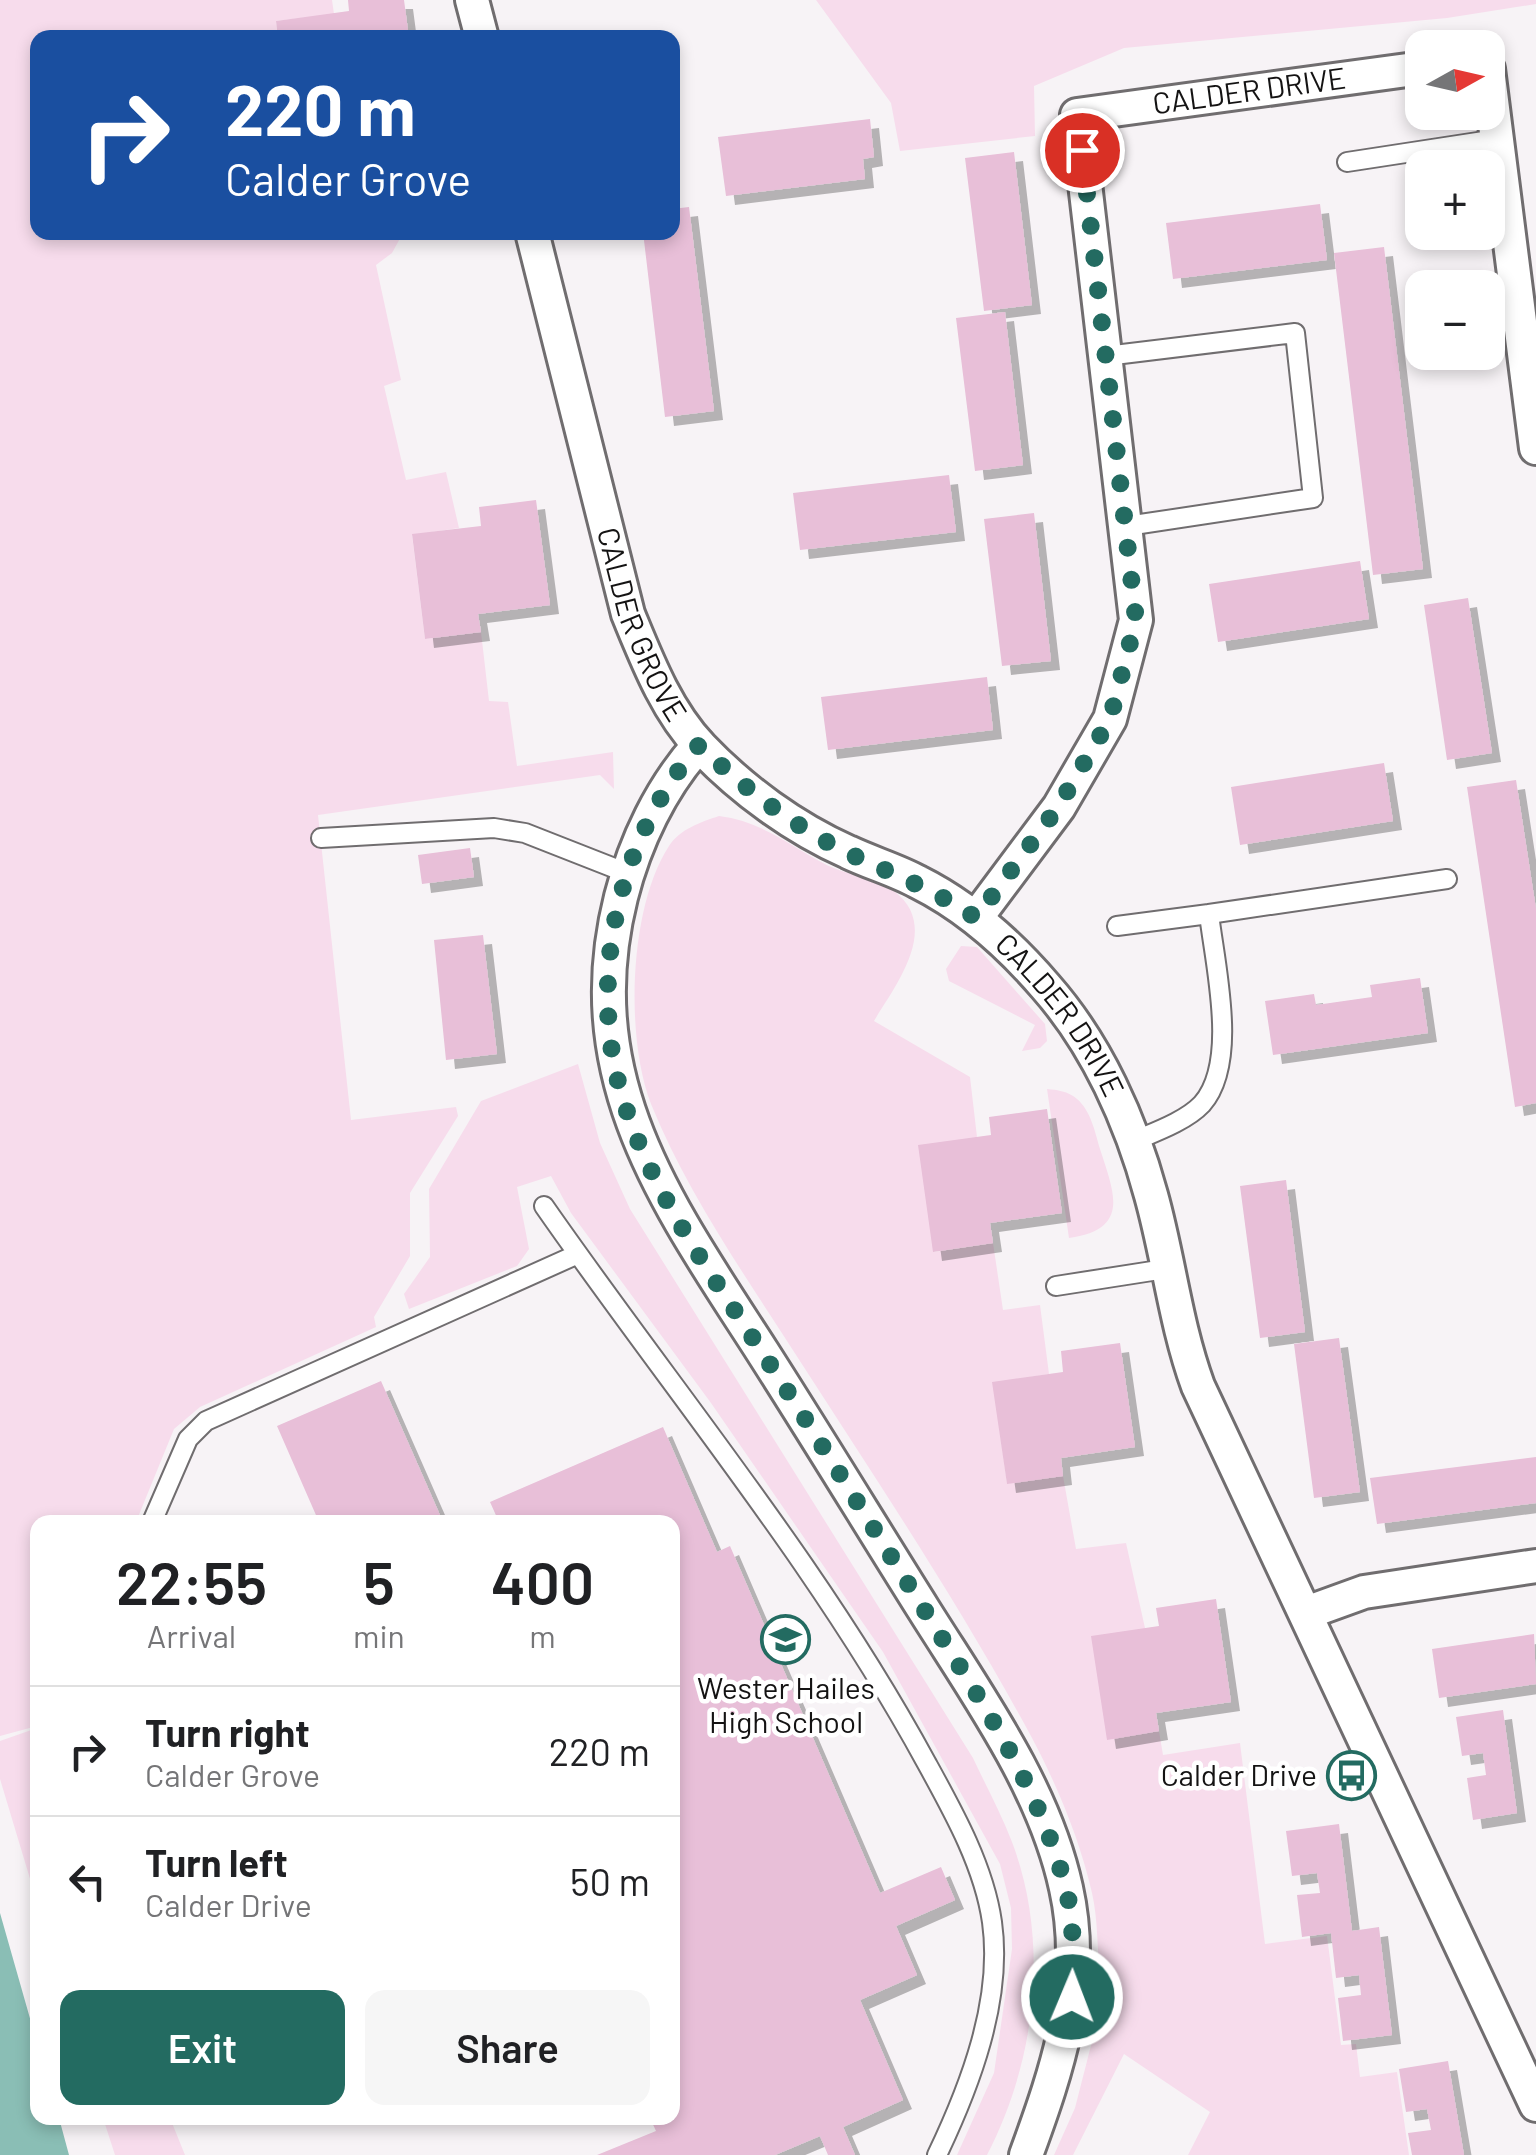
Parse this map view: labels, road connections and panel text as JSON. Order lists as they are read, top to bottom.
{
  "streets": {
    "street": ["CALDER DRIVE", "CALDER GROVE"]
  },
  "crossings": [
    ["CALDER DRIVE", "CALDER GROVE"]
  ],
  "places": {
    "school or university": ["Wester Hailes High School"],
    "bus stop": ["Calder Drive"]
  },
  "north": "right",
  "page": {
    "map_buttons": ["+", "−"],
    "turn": ["220 m", "Calder Grove"],
    "eta": [
      "22:55",
      "Arrival",
      "5",
      "min",
      "400",
      "m"
    ],
    "list": [
      {
        "name": "Turn right",
        "note": "Calder Grove",
        "value": "220 m"
      },
      {
        "name": "Turn left",
        "note": "Calder Drive",
        "value": "50 m"
      }
    ],
    "buttons": ["Exit", "Share"]
  }
}
